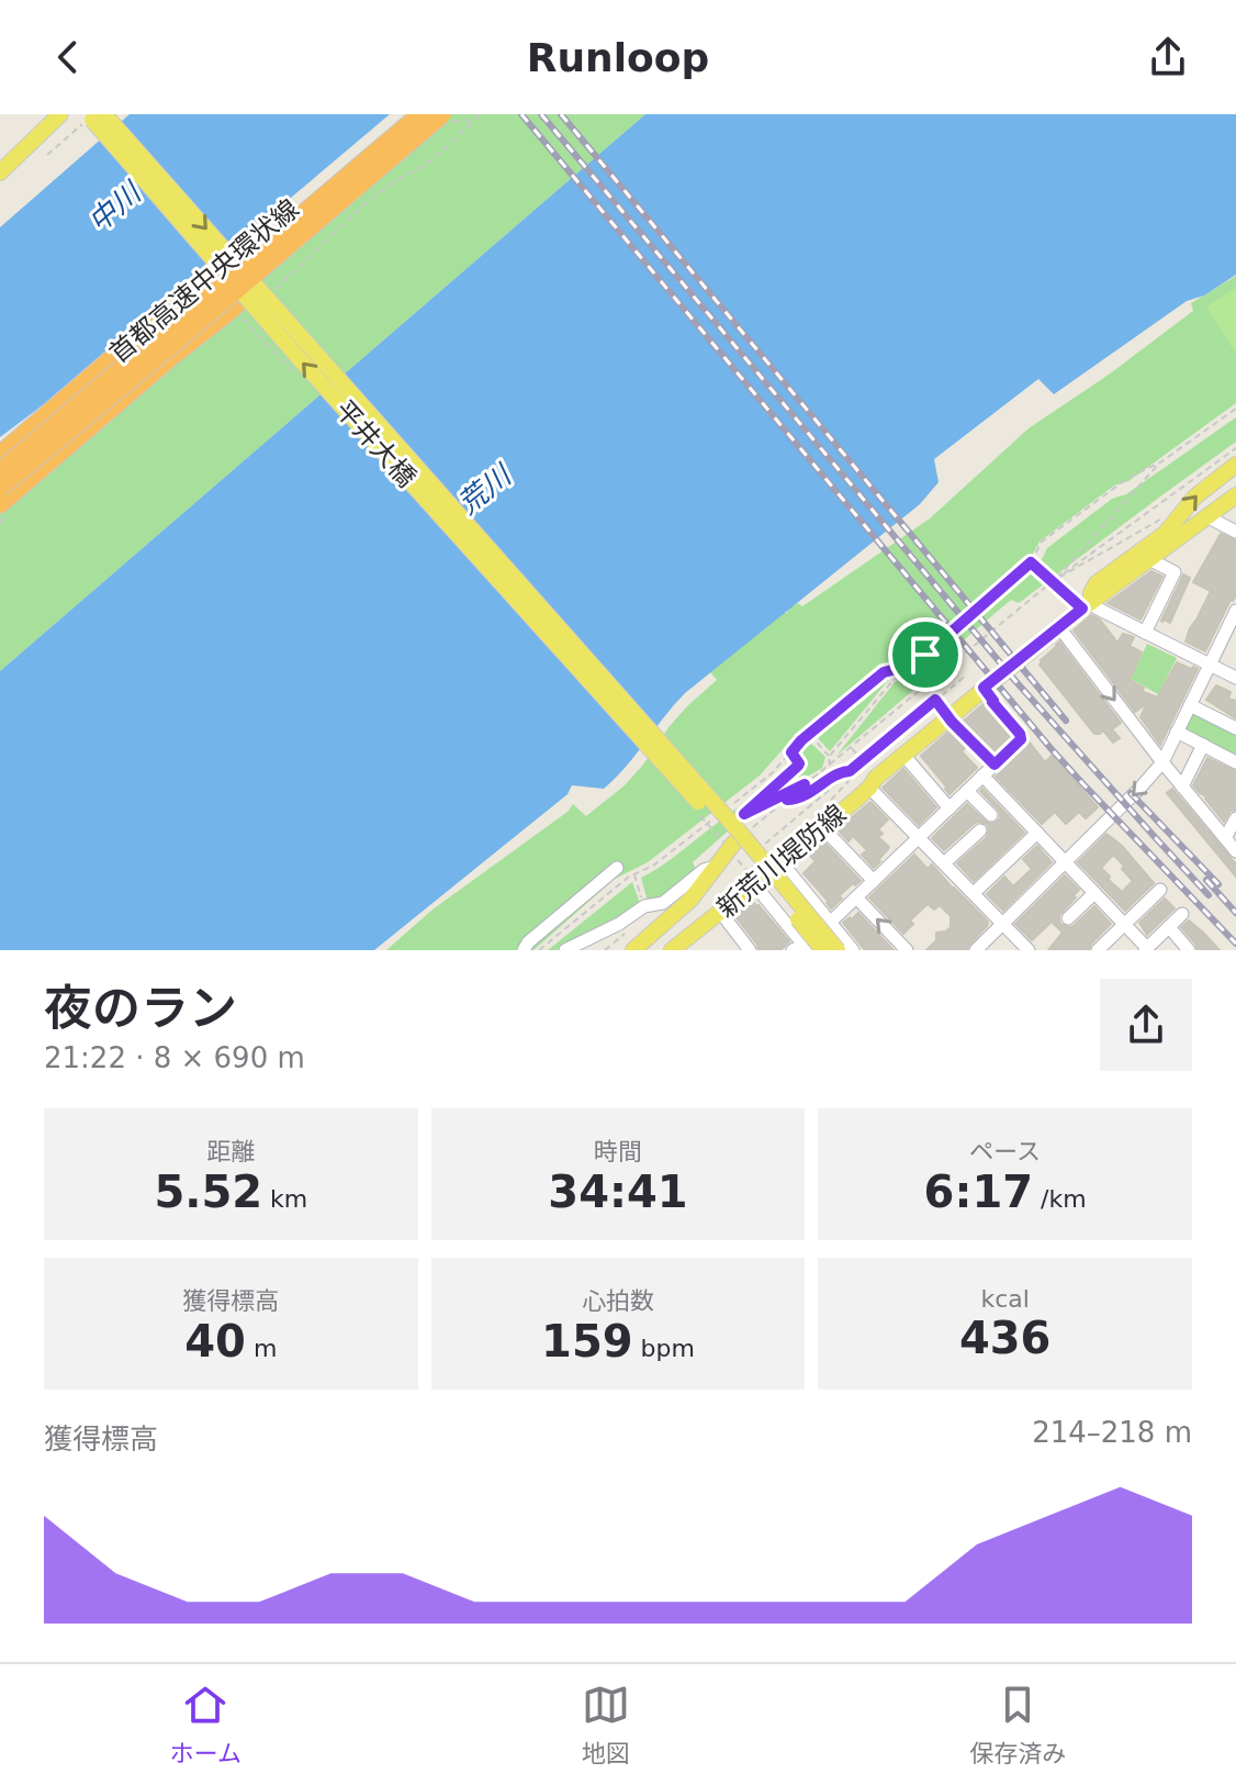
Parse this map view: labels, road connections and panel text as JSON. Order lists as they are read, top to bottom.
{
  "streets": {
    "highway": ["首都高速中央環状線"],
    "main road": ["平井大橋", "新荒川堤防線"]
  },
  "crossings": [
    ["平井大橋", "新荒川堤防線"]
  ],
  "water": ["中川", "荒川"],
  "page": {
    "header": "Runloop",
    "heading": ["夜のラン", "21:22 · 8 × 690 m"],
    "stats": [
      ["距離", "5.52 km"],
      ["時間", "34:41"],
      ["ペース", "6:17 /km"],
      ["獲得標高", "40 m"],
      ["心拍数", "159 bpm"],
      ["kcal", "436"]
    ],
    "chart": ["獲得標高", "214–218 m"],
    "tabs": ["ホーム", "地図", "保存済み"]
  }
}
